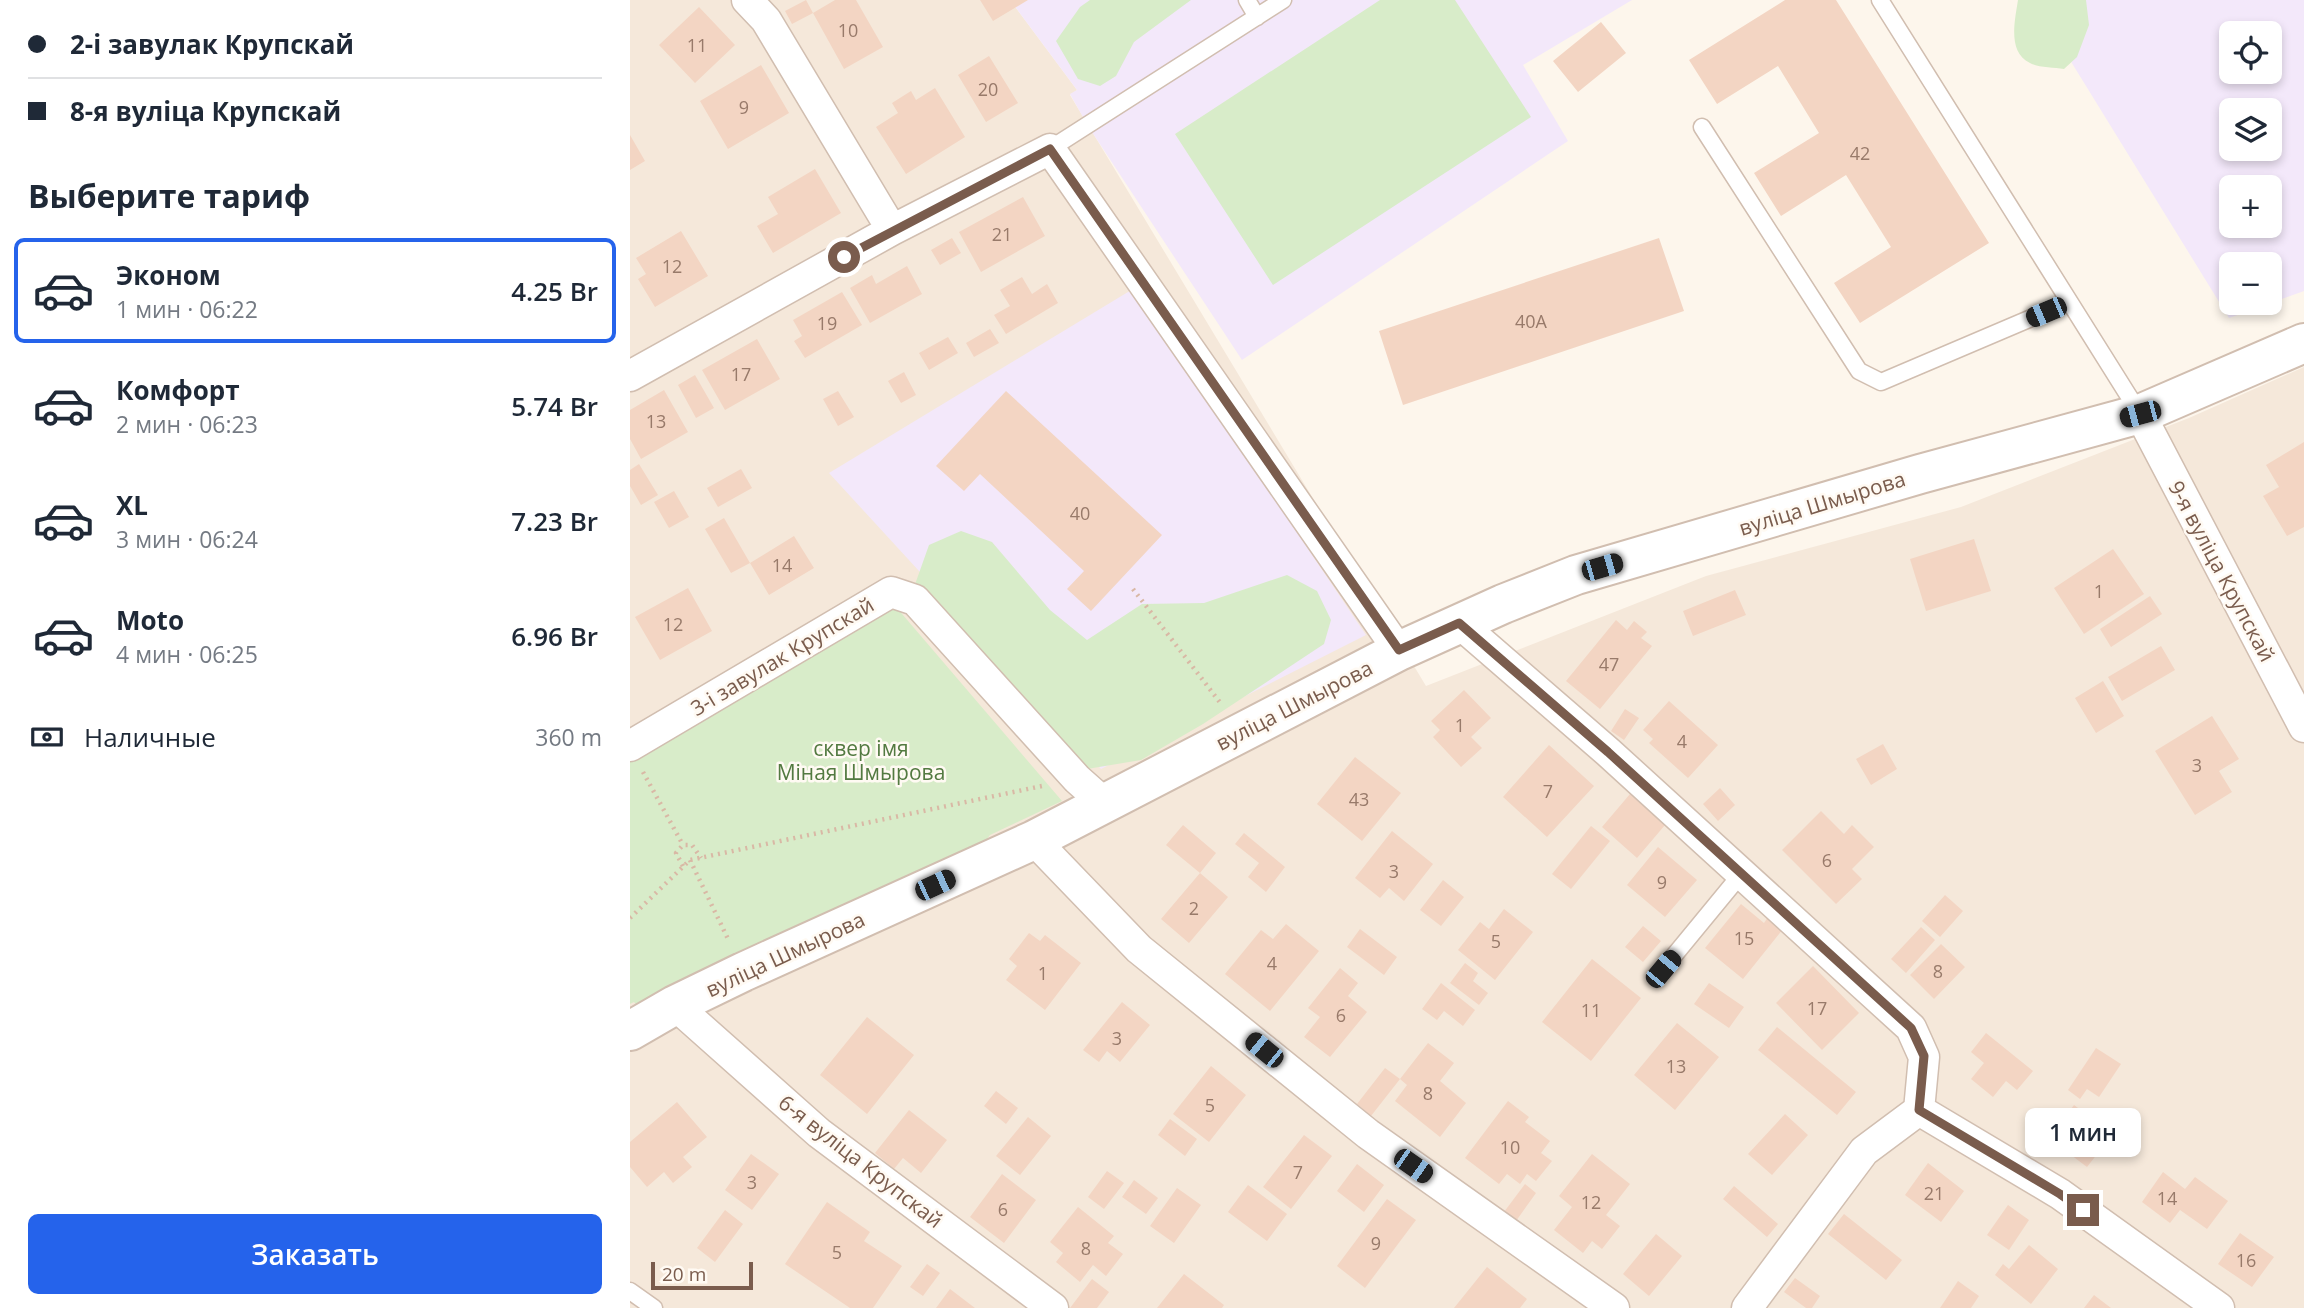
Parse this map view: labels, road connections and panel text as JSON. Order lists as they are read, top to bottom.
{
  "streets": {
    "street": [
      "вуліца Шмырова",
      "9-я вуліца Крупскай",
      "3-і завулак Крупскай",
      "6-я вуліца Крупскай"
    ]
  },
  "crossings": [
    ["вуліца Шмырова", "9-я вуліца Крупскай"],
    ["вуліца Шмырова", "3-і завулак Крупскай"],
    ["вуліца Шмырова", "6-я вуліца Крупскай"]
  ],
  "parks": ["сквер імя Міная Шмырова"],
  "house_numbers": [
    "10",
    "11",
    "20",
    "9",
    "42",
    "21",
    "12",
    "40А",
    "19",
    "17",
    "13",
    "40",
    "14",
    "1",
    "12",
    "47",
    "1",
    "4",
    "3",
    "7",
    "43",
    "6",
    "3",
    "9",
    "2",
    "15",
    "5",
    "4",
    "8",
    "1",
    "17",
    "11",
    "6",
    "3",
    "13",
    "8",
    "5",
    "10",
    "7",
    "3",
    "21",
    "14",
    "12",
    "6",
    "9",
    "8",
    "5",
    "16"
  ],
  "scale_bar": "20 m",
  "page": {
    "banner": ["2-і завулак Крупскай", "8-я вуліца Крупскай"],
    "map_buttons": ["+", "−"],
    "heading": "Выберите тариф",
    "list": [
      {
        "name": "Эконом",
        "note": "1 мин · 06:22",
        "value": "4.25 Br"
      },
      {
        "name": "Комфорт",
        "note": "2 мин · 06:23",
        "value": "5.74 Br"
      },
      {
        "name": "XL",
        "note": "3 мин · 06:24",
        "value": "7.23 Br"
      },
      {
        "name": "Moto",
        "note": "4 мин · 06:25",
        "value": "6.96 Br"
      }
    ],
    "pay": ["Наличные", "360 m"],
    "bubble": "1 мин",
    "buttons": "Заказать",
    "scale": "20 m"
  }
}
